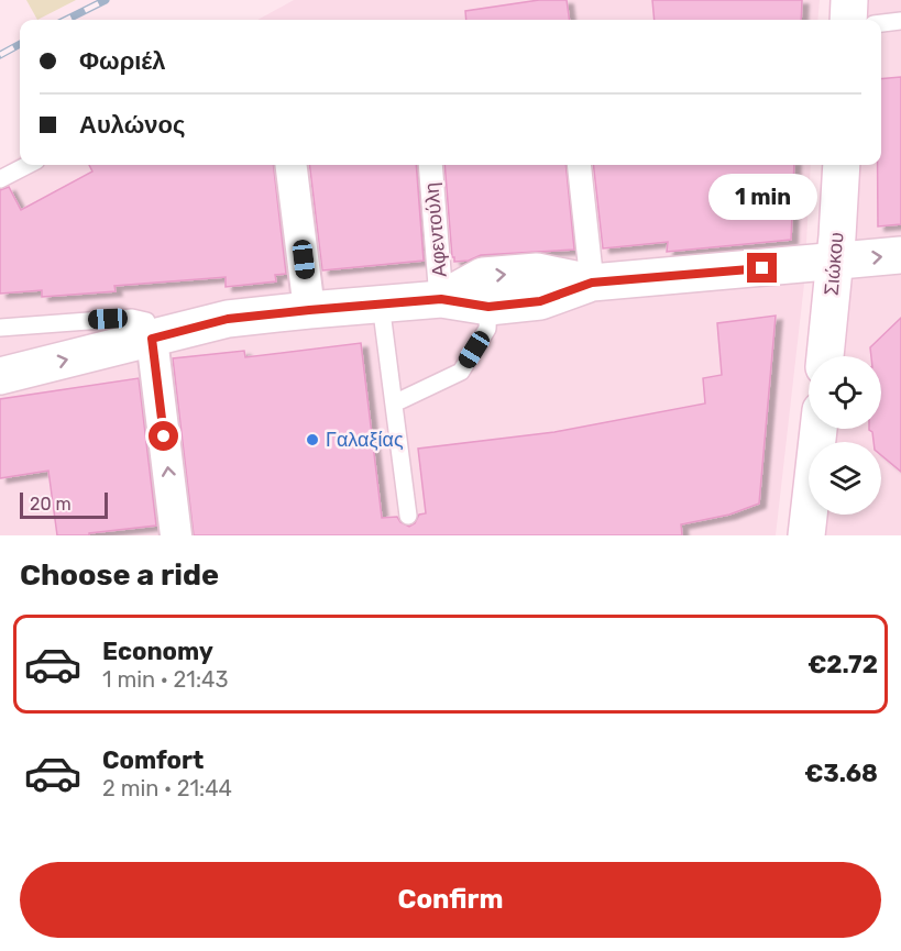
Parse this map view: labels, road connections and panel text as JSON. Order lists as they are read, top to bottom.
{
  "streets": {
    "street": ["Αφεντούλη", "Σιώκου"]
  },
  "places": ["Γαλαξίας"],
  "scale_bar": "20 m",
  "page": {
    "banner": ["Φωριέλ", "Αυλώνος"],
    "bubble": "1 min",
    "scale": "20 m",
    "heading": "Choose a ride",
    "list": [
      {
        "name": "Economy",
        "note": "1 min · 21:43",
        "value": "€2.72"
      },
      {
        "name": "Comfort",
        "note": "2 min · 21:44",
        "value": "€3.68"
      }
    ],
    "buttons": "Confirm"
  }
}
